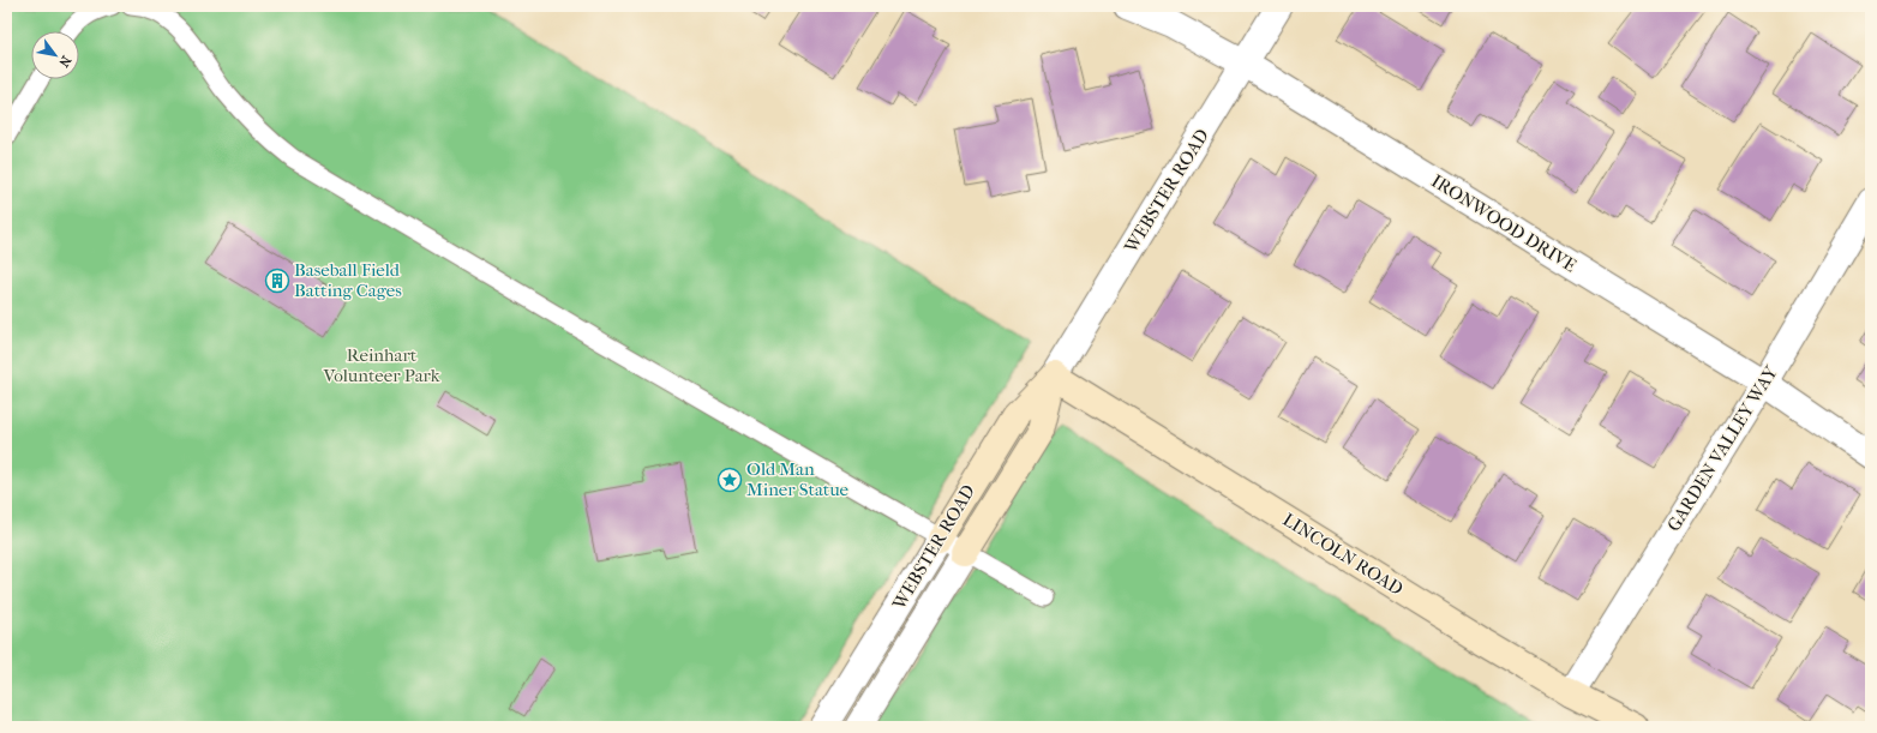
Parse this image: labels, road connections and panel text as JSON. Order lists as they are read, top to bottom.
{
  "streets": {
    "street": [
      "WEBSTER ROAD",
      "IRONWOOD DRIVE",
      "GARDEN VALLEY WAY",
      "LINCOLN ROAD"
    ]
  },
  "crossings": [
    ["WEBSTER ROAD", "IRONWOOD DRIVE"],
    ["WEBSTER ROAD", "LINCOLN ROAD"],
    ["IRONWOOD DRIVE", "GARDEN VALLEY WAY"],
    ["GARDEN VALLEY WAY", "LINCOLN ROAD"]
  ],
  "parks": ["Reinhart Volunteer Park"],
  "places": {
    "building": ["Baseball Field Batting Cages"],
    "place": ["Old Man Miner Statue"]
  },
  "north": "bottom right"
}
